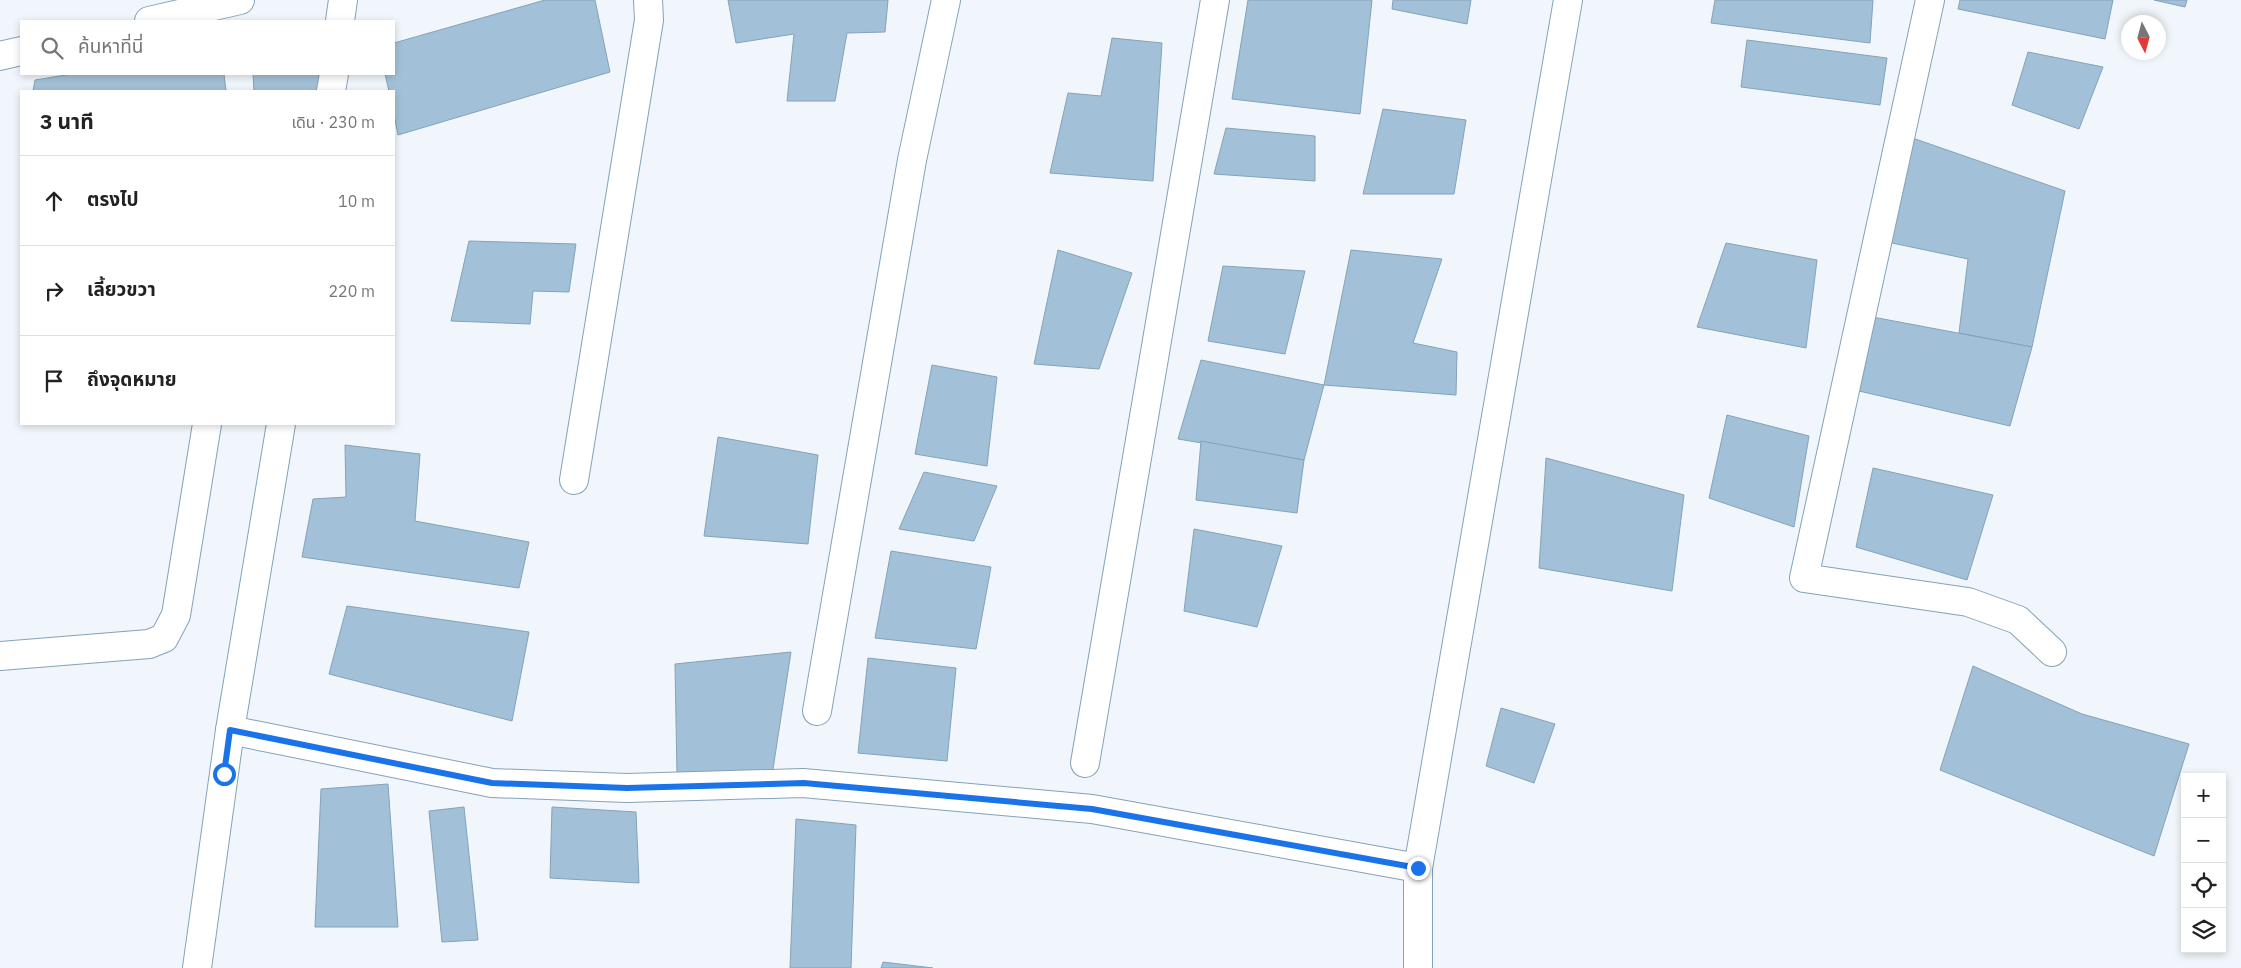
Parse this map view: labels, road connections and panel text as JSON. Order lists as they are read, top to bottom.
{
  "north": "bottom",
  "page": {
    "search": "ค้นหาที่นี่",
    "heading": ["3 นาที", "เดิน · 230 m"],
    "list": [
      ["ตรงไป", "10 m"],
      ["เลี้ยวขวา", "220 m"],
      "ถึงจุดหมาย"
    ],
    "map_buttons": ["+", "−"]
  }
}
